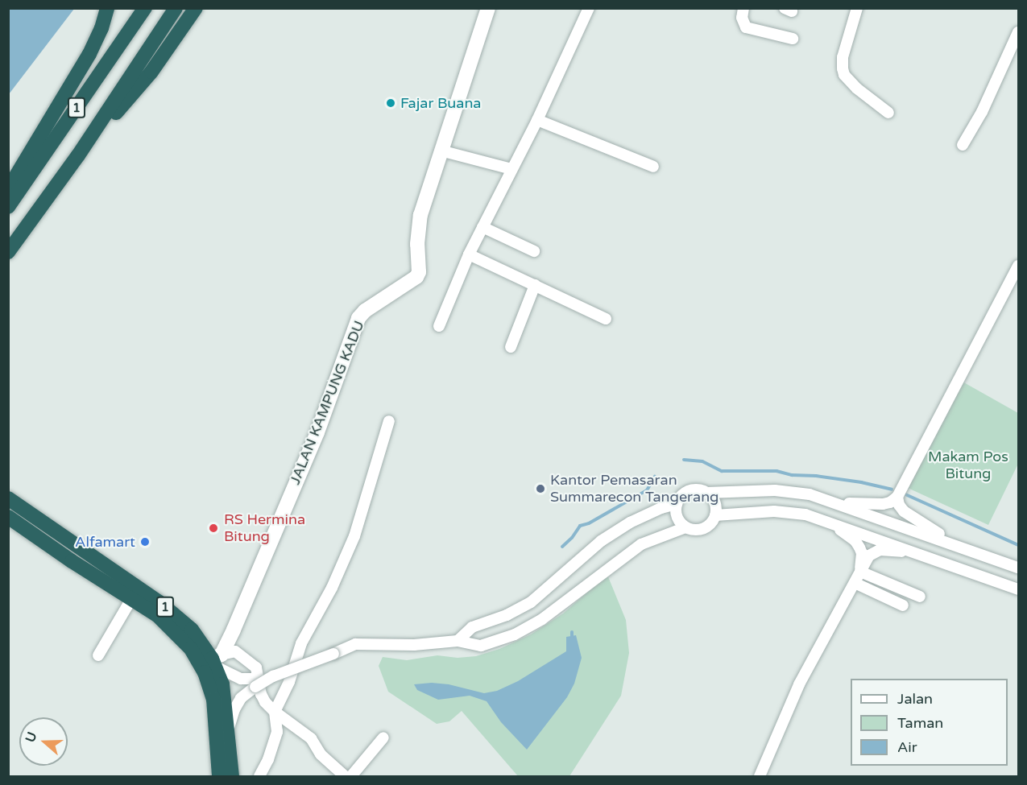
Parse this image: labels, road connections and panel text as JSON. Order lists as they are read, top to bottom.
{
  "streets": {
    "highway": ["1"],
    "street": ["JALAN KAMPUNG KADU"]
  },
  "crossings": [
    ["1", "JALAN KAMPUNG KADU"]
  ],
  "parks": ["Makam Pos Bitung"],
  "places": [
    "Fajar Buana",
    "Kantor Pemasaran Summarecon Tangerang",
    "RS Hermina Bitung",
    "Alfamart"
  ],
  "legend": ["Jalan", "Taman", "Air"],
  "north": "left"
}
